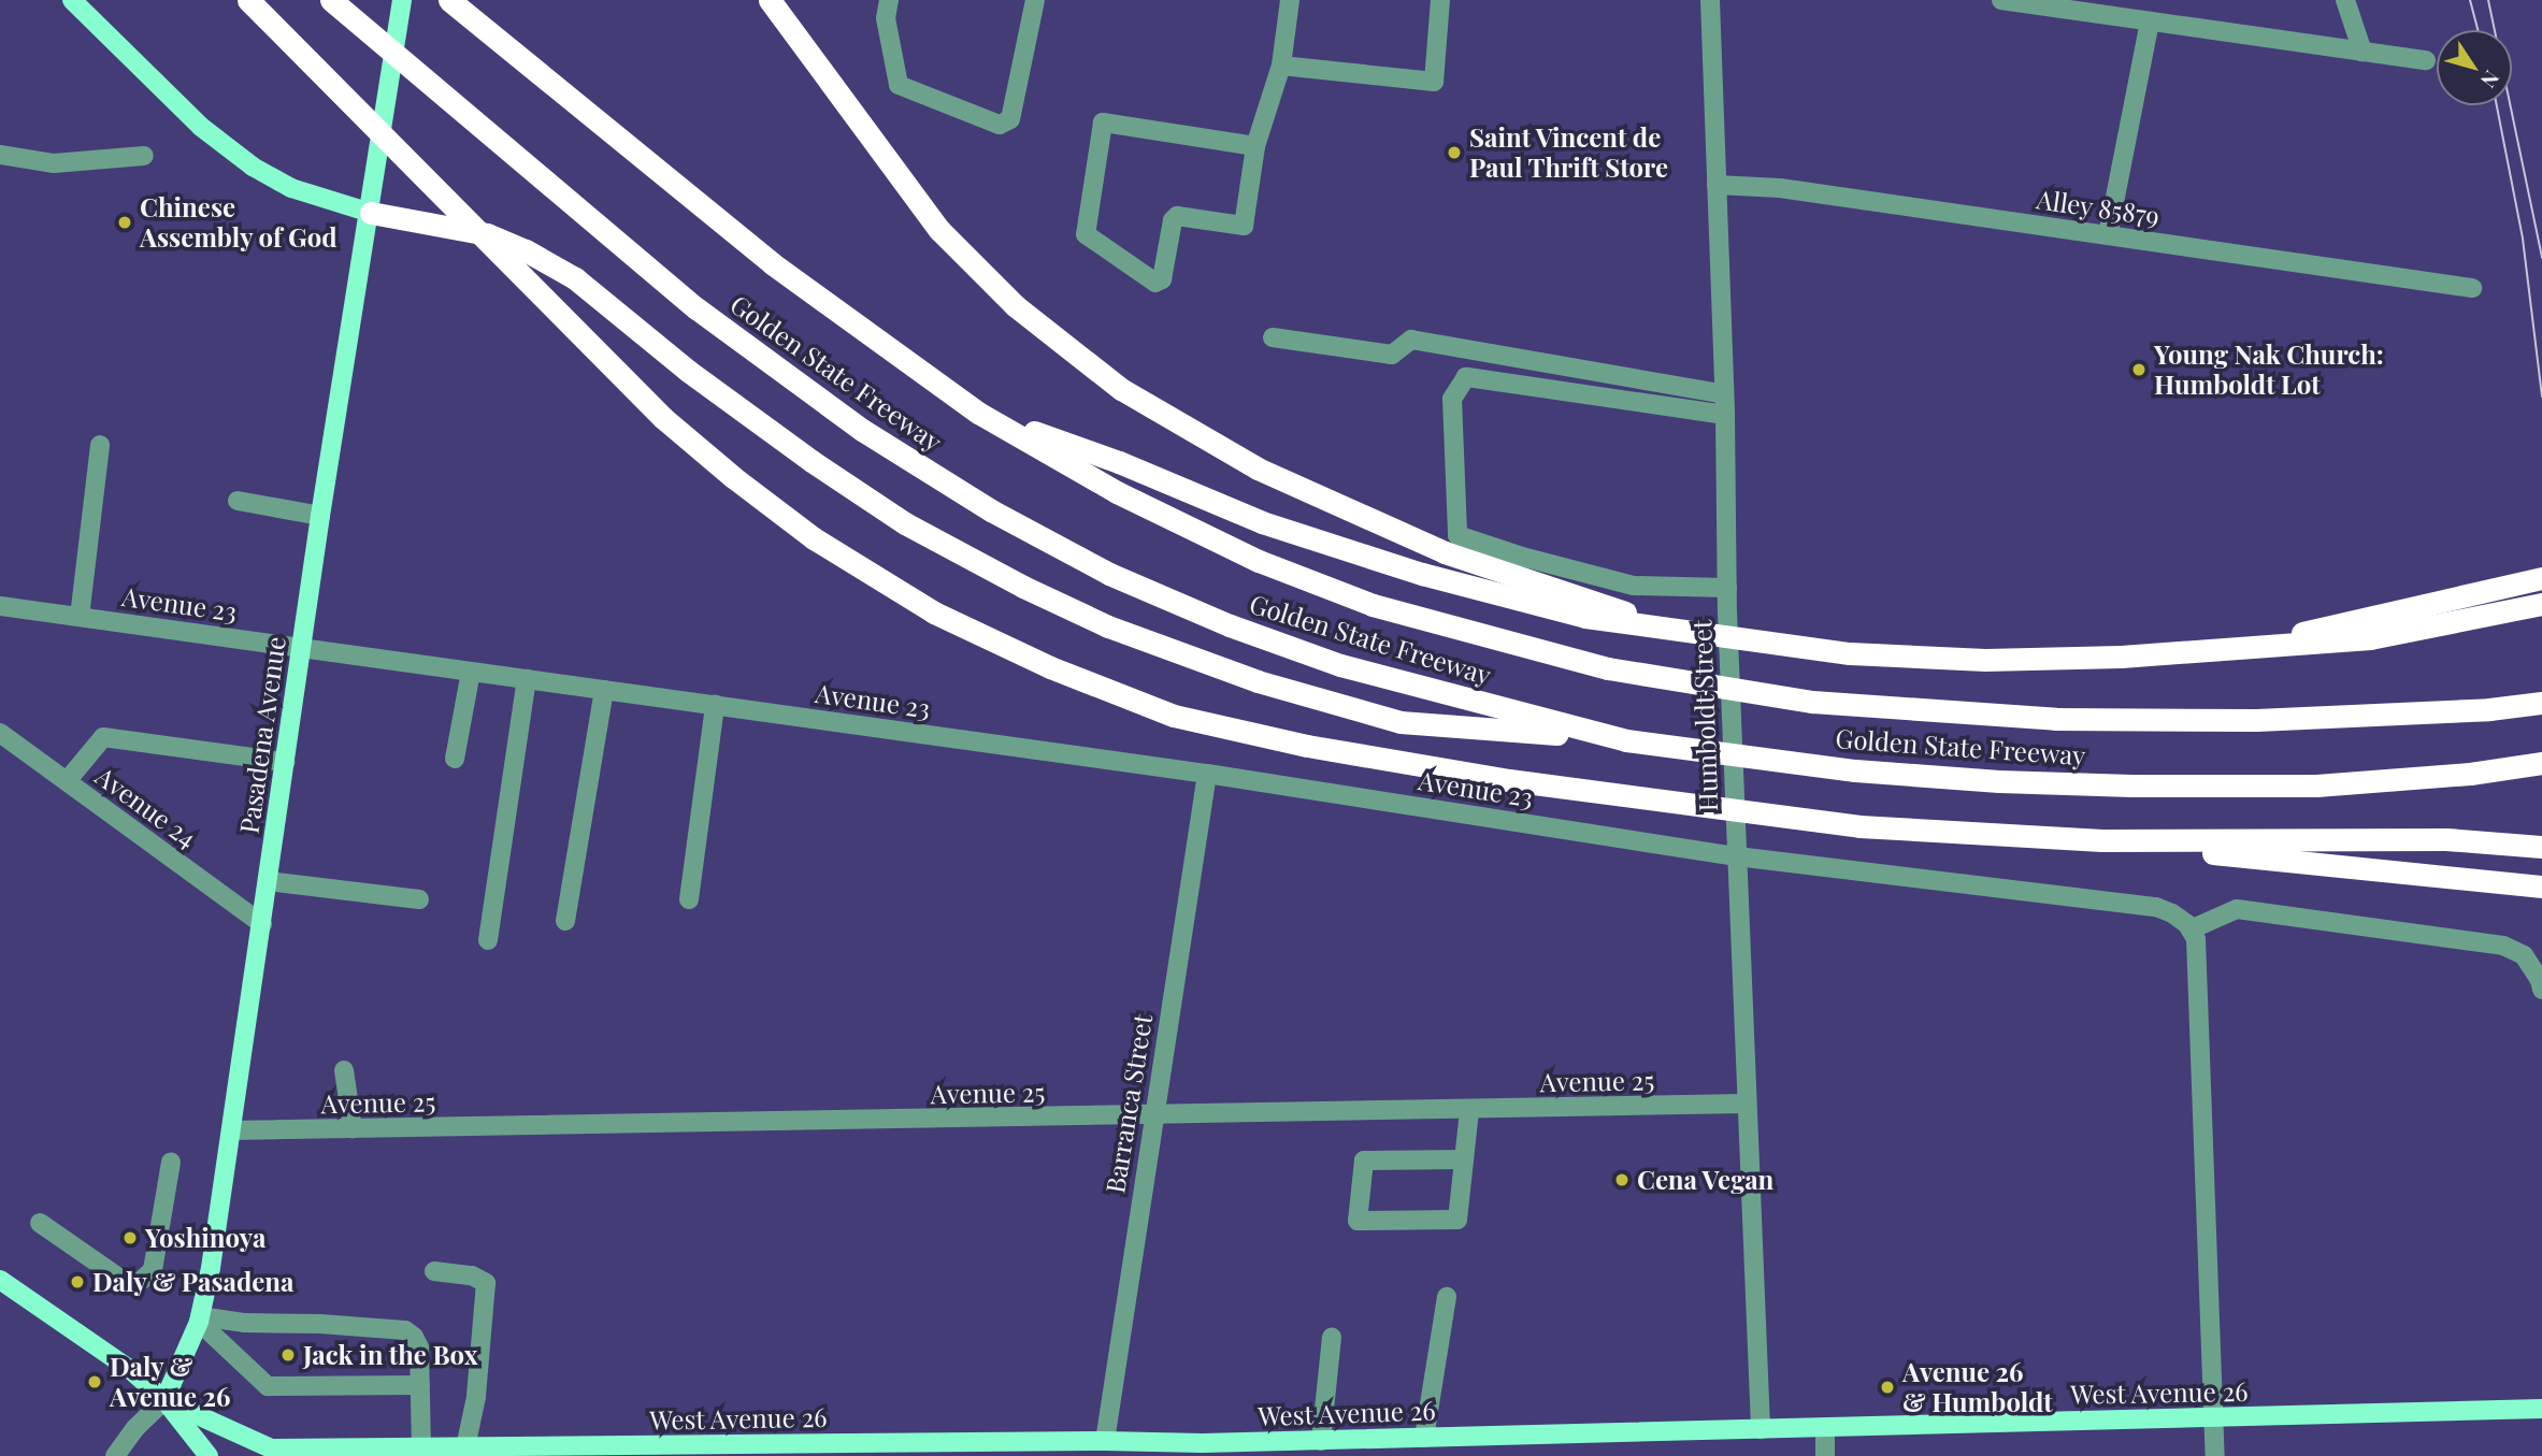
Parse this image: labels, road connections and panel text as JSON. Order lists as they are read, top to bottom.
{
  "streets": {
    "highway": ["Golden State Freeway"],
    "main road": ["Pasadena Avenue", "West Avenue 26"],
    "street": [
      "Alley 85879",
      "Avenue 23",
      "Humboldt Street",
      "Avenue 24",
      "Avenue 25",
      "Barranca Street"
    ]
  },
  "crossings": [
    ["Alley 85879", "Humboldt Street"],
    ["Avenue 23", "Humboldt Street"],
    ["Avenue 23", "Pasadena Avenue"],
    ["Avenue 23", "Barranca Street"],
    ["Humboldt Street", "Avenue 25"],
    ["Humboldt Street", "West Avenue 26"],
    ["Pasadena Avenue", "Avenue 24"],
    ["Pasadena Avenue", "Avenue 25"],
    ["Pasadena Avenue", "West Avenue 26"],
    ["Avenue 25", "Barranca Street"],
    ["Barranca Street", "West Avenue 26"]
  ],
  "places": [
    "Saint Vincent de Paul Thrift Store",
    "Chinese Assembly of God",
    "Young Nak Church: Humboldt Lot",
    "Cena Vegan",
    "Yoshinoya",
    "Daly & Pasadena",
    "Jack in the Box",
    "Daly & Avenue 26",
    "Avenue 26 & Humboldt"
  ],
  "north": "bottom right"
}
